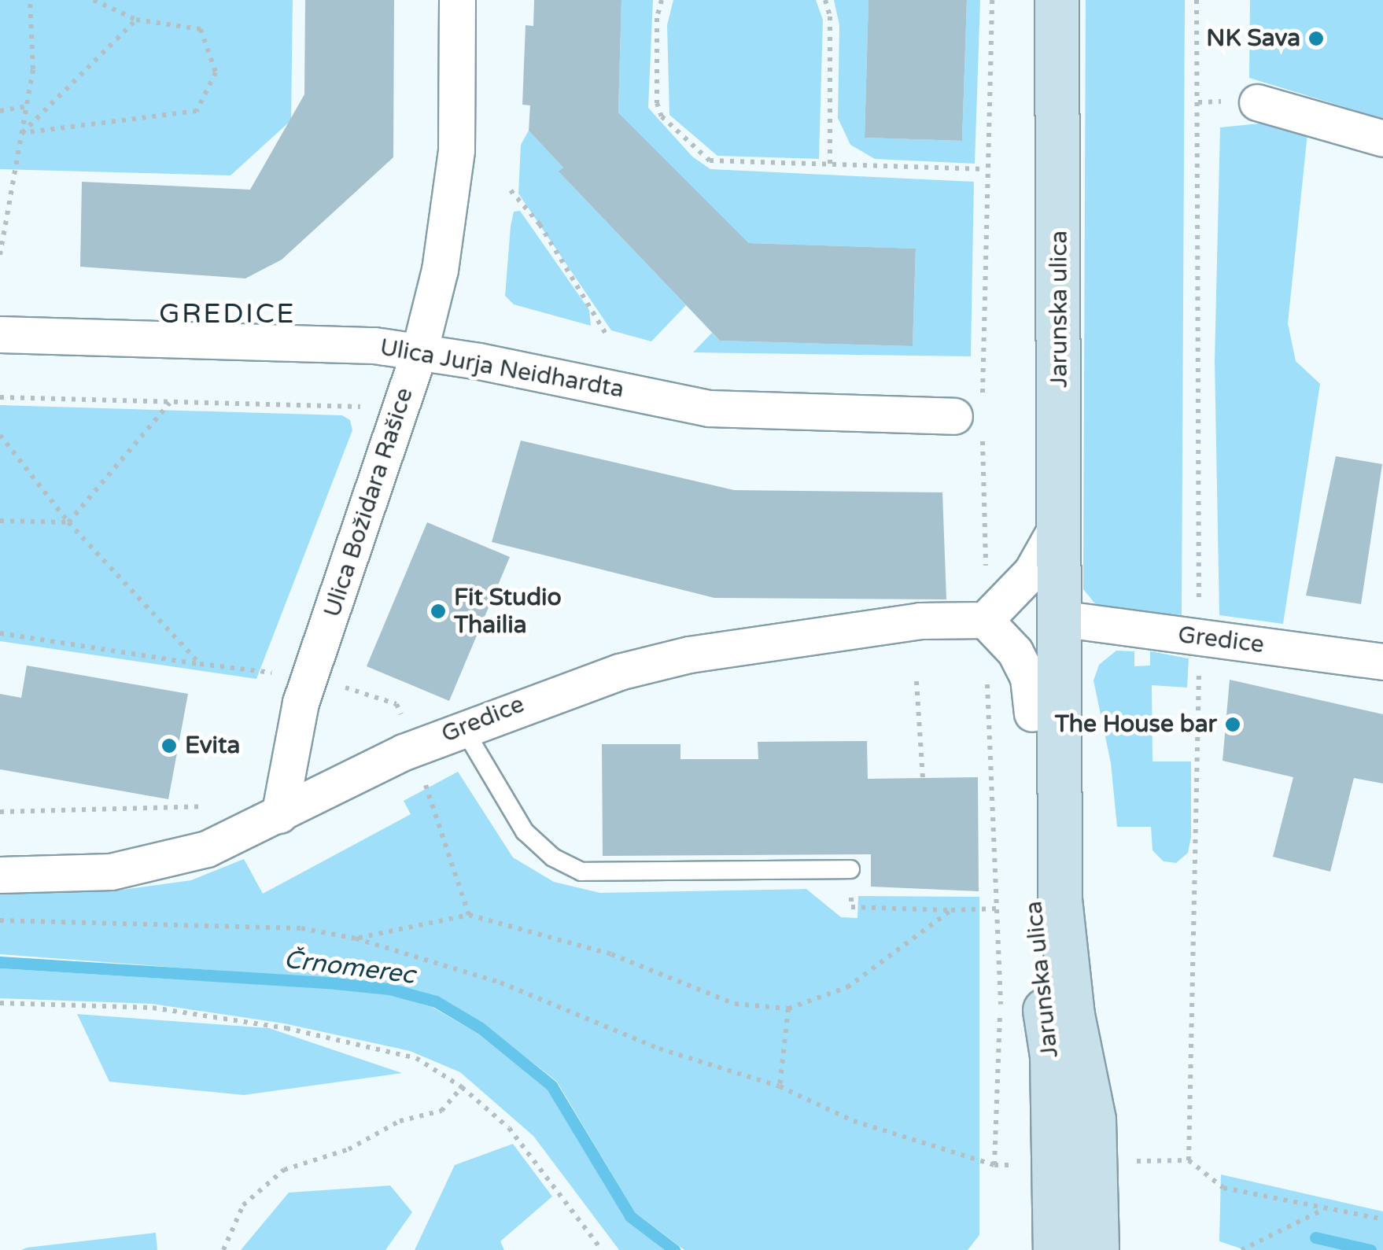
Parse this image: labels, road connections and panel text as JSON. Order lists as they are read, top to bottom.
{
  "streets": {
    "street": [
      "Jarunska ulica",
      "Ulica Jurja Neidhardta",
      "Ulica Božidara Rašice",
      "Gredice"
    ]
  },
  "crossings": [
    ["Jarunska ulica", "Gredice"],
    ["Ulica Jurja Neidhardta", "Ulica Božidara Rašice"],
    ["Ulica Božidara Rašice", "Gredice"]
  ],
  "districts": ["GREDICE"],
  "water": ["Črnomerec"],
  "places": [
    "NK Sava",
    "Fit Studio Thailia",
    "The House bar",
    "Evita"
  ]
}
